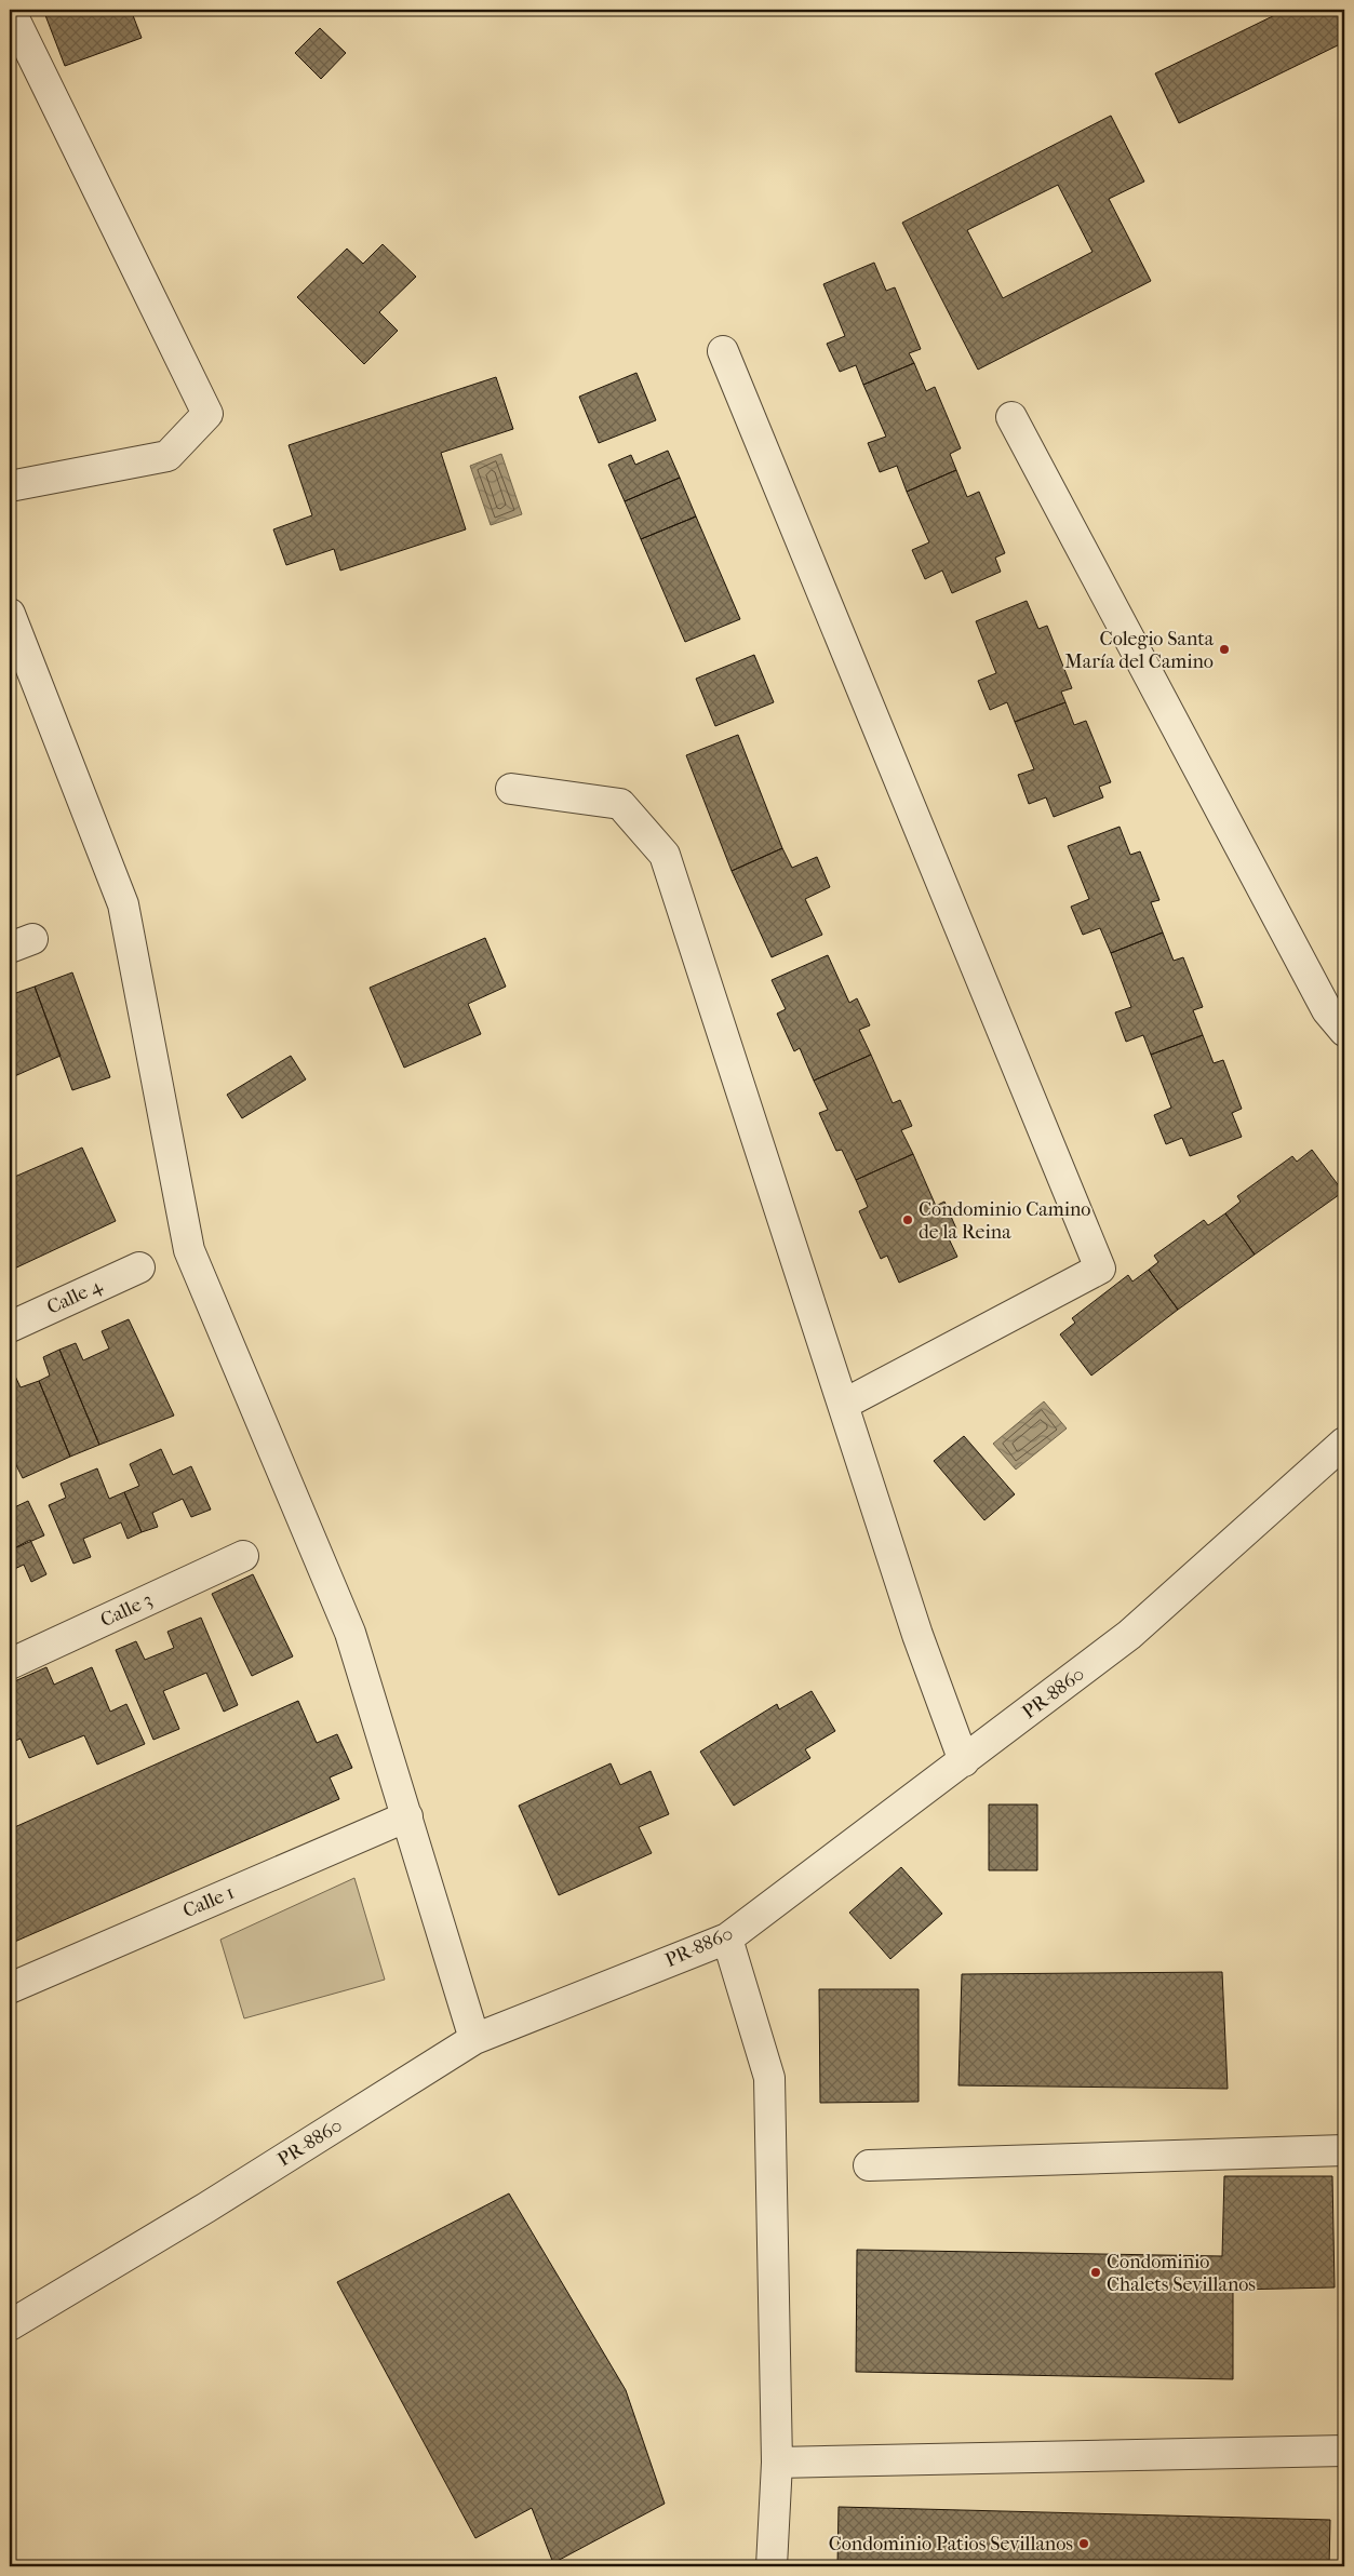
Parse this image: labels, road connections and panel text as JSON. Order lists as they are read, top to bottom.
{
  "streets": {
    "street": [
      "Calle 4",
      "Calle 3",
      "PR-8860",
      "Calle 1"
    ]
  },
  "places": [
    "Colegio Santa María del Camino",
    "Condominio Camino de la Reina",
    "Condominio Chalets Sevillanos",
    "Condominio Patios Sevillanos"
  ]
}
